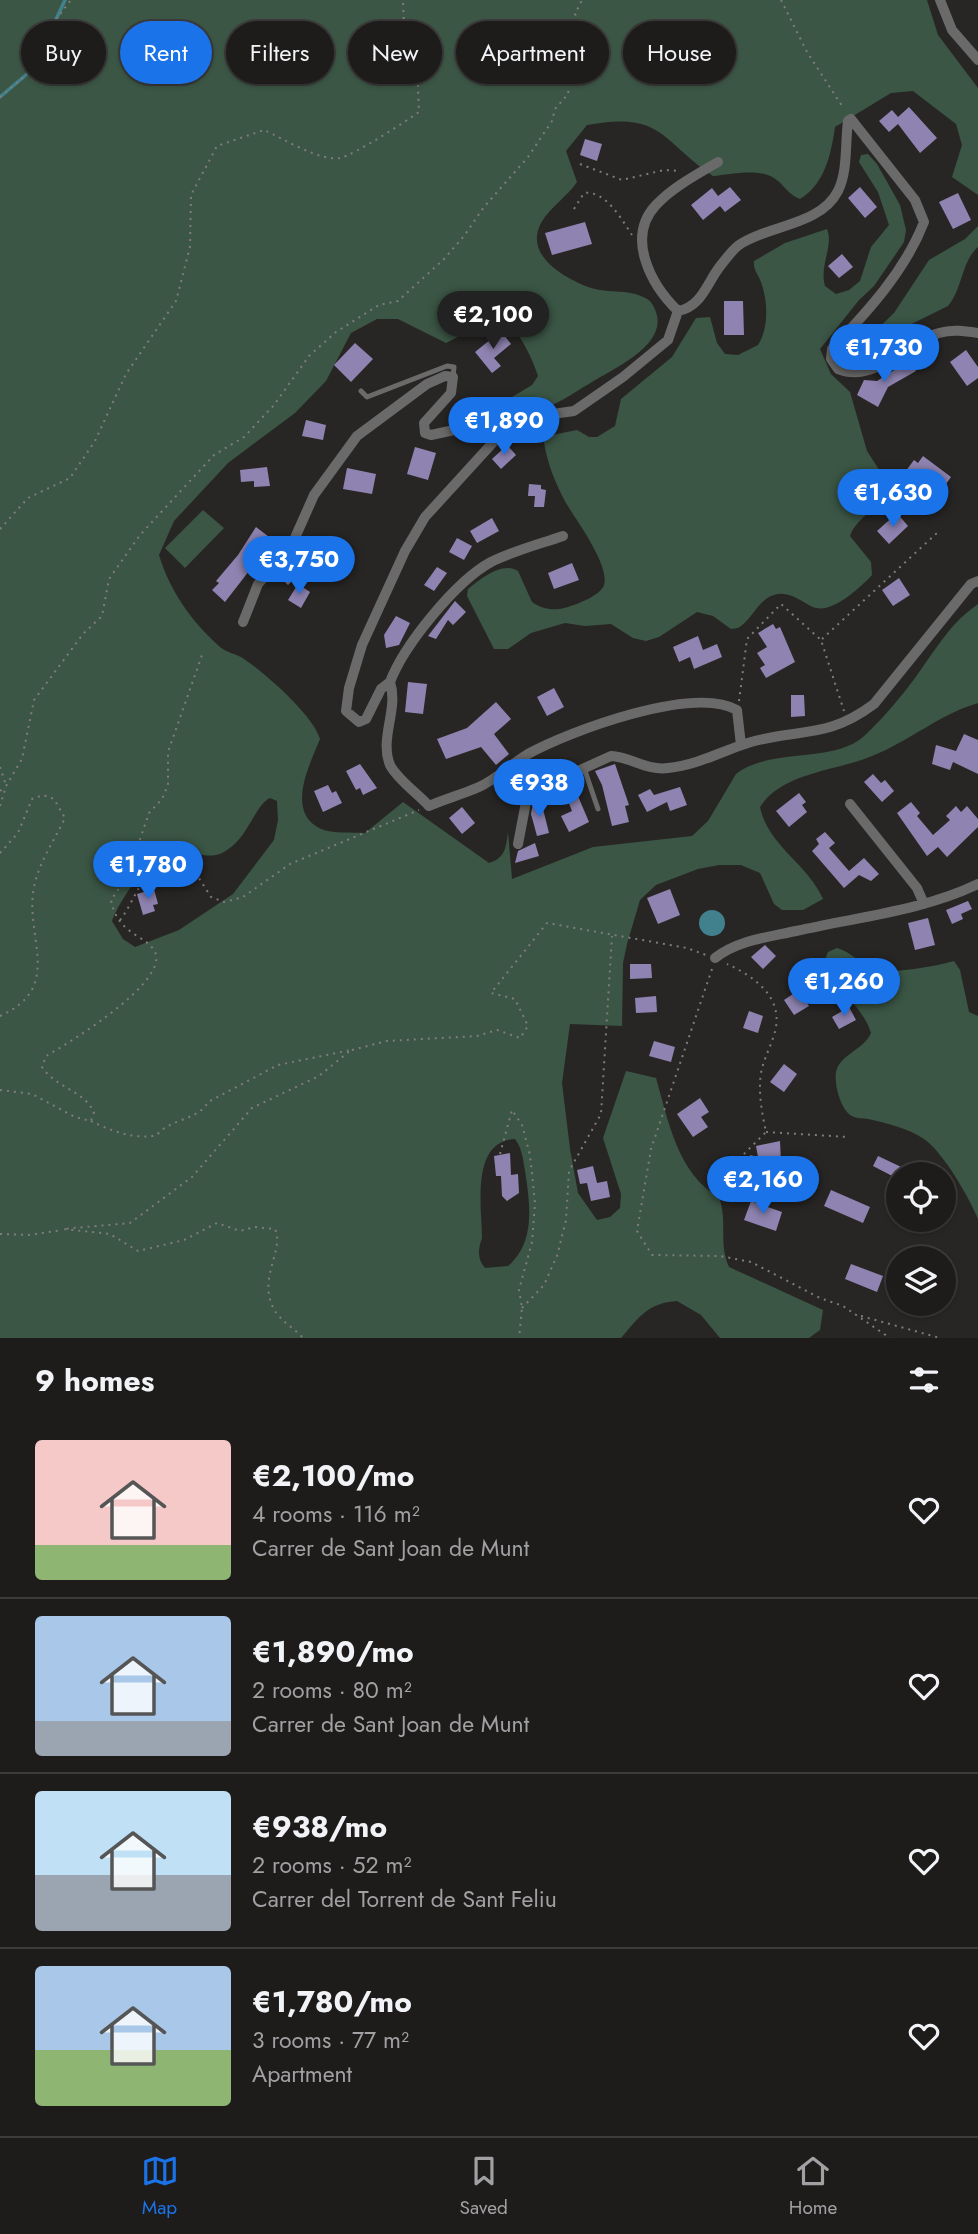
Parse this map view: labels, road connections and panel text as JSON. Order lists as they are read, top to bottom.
{
  "page": {
    "chip": [
      "Buy",
      "Rent",
      "Filters",
      "New",
      "Apartment",
      "House"
    ],
    "price": [
      "€2,100",
      "€1,730",
      "€1,890",
      "€1,630",
      "€3,750",
      "€938",
      "€1,780",
      "€1,260",
      "€2,160"
    ],
    "heading": "9 homes",
    "list": [
      {
        "name": "€2,100/mo",
        "note": "4 rooms · 116 m² · Carrer de Sant Joan de Munt"
      },
      {
        "name": "€1,890/mo",
        "note": "2 rooms · 80 m² · Carrer de Sant Joan de Munt"
      },
      {
        "name": "€938/mo",
        "note": "2 rooms · 52 m² · Carrer del Torrent de Sant Feliu"
      },
      {
        "name": "€1,780/mo",
        "note": "3 rooms · 77 m² · Apartment"
      }
    ],
    "tabs": ["Map", "Saved", "Home"]
  }
}
